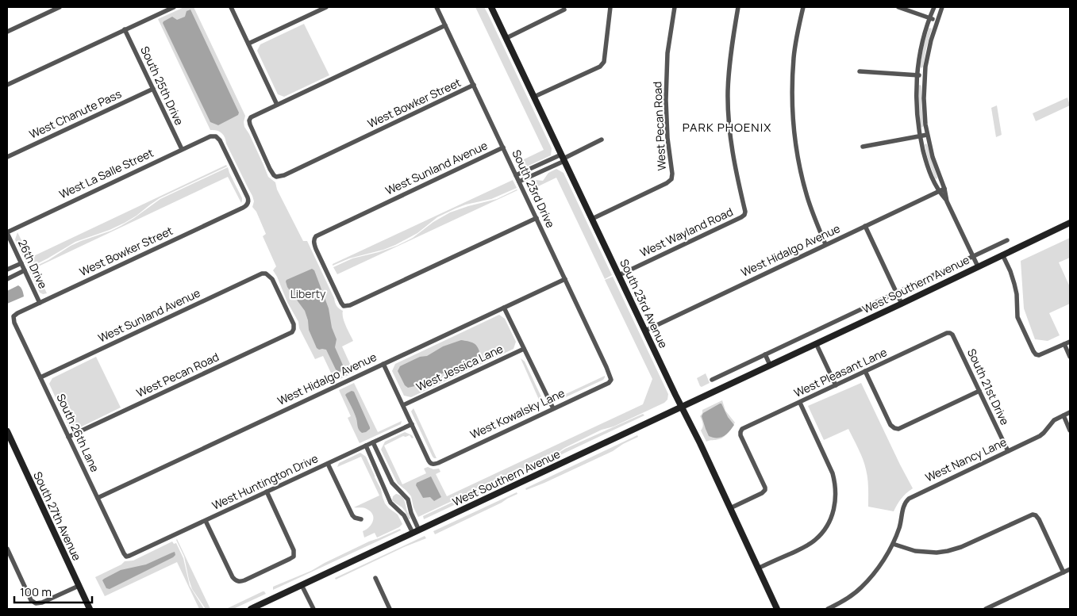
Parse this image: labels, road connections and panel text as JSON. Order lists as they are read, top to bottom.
{
  "streets": {
    "main road": ["West Southern Avenue", "South 23rd Avenue", "South 27th Avenue"],
    "street": [
      "South 25th Drive",
      "West Bowker Street",
      "West Chanute Pass",
      "West Pecan Road",
      "West Sunland Avenue",
      "West La Salle Street",
      "South 23rd Drive",
      "West Wayland Road",
      "West Hidalgo Avenue",
      "26th Drive",
      "West Jessica Lane",
      "West Pleasant Lane",
      "South 21st Drive",
      "West Kowalsky Lane",
      "South 26th Lane",
      "West Nancy Lane",
      "West Huntington Drive"
    ]
  },
  "crossings": [
    ["South 25th Drive", "West Chanute Pass"],
    ["South 25th Drive", "West La Salle Street"],
    ["West Bowker Street", "West La Salle Street"],
    ["West Bowker Street", "South 23rd Drive"],
    ["West Bowker Street", "26th Drive"],
    ["West Bowker Street", "South 26th Lane"],
    ["West Pecan Road", "West Sunland Avenue"],
    ["West Pecan Road", "South 23rd Avenue"],
    ["West Pecan Road", "South 26th Lane"],
    ["West Sunland Avenue", "South 23rd Drive"],
    ["West Sunland Avenue", "South 26th Lane"],
    ["West La Salle Street", "26th Drive"],
    ["South 23rd Drive", "West Hidalgo Avenue"],
    ["South 23rd Drive", "West Kowalsky Lane"],
    ["West Wayland Road", "South 23rd Avenue"],
    ["West Hidalgo Avenue", "South 23rd Avenue"],
    ["West Hidalgo Avenue", "South 26th Lane"],
    ["West Southern Avenue", "South 23rd Avenue"],
    ["South 23rd Avenue", "West Pleasant Lane"],
    ["West Pleasant Lane", "South 21st Drive"],
    ["South 21st Drive", "West Nancy Lane"],
    ["West Kowalsky Lane", "West Huntington Drive"],
    ["South 26th Lane", "West Huntington Drive"]
  ],
  "districts": ["PARK PHOENIX"],
  "parks": ["Liberty"],
  "scale_bar": "100 m"
}
